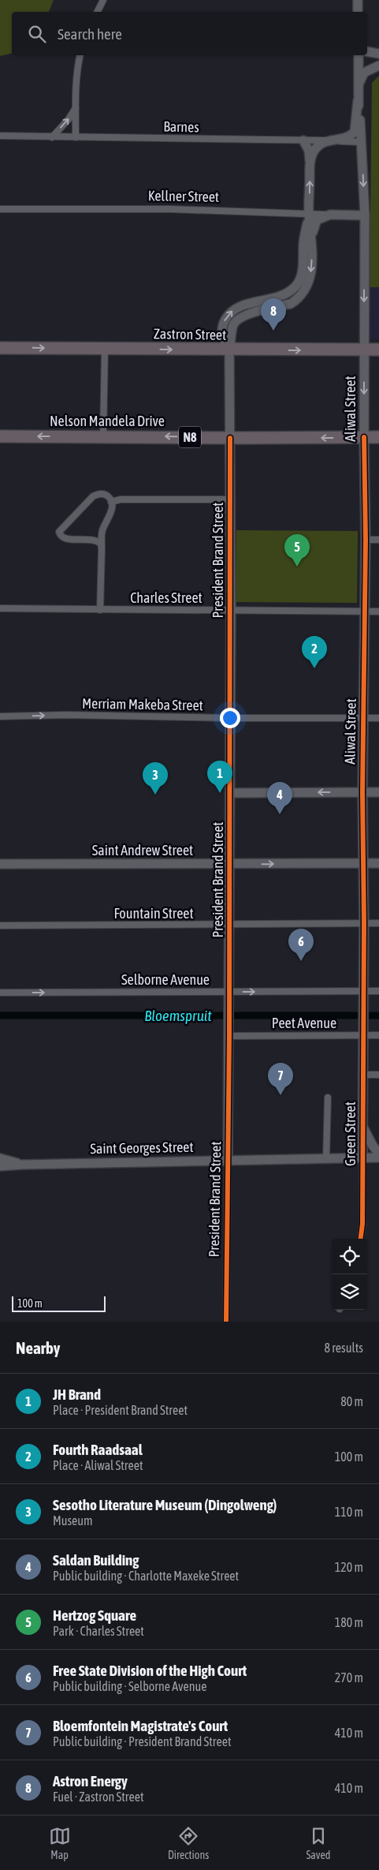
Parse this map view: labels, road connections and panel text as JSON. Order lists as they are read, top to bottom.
{
  "streets": {
    "highway": ["Zastron Street", "Nelson Mandela Drive", "N8"],
    "street": [
      "Barnes",
      "Kellner Street",
      "Aliwal Street",
      "President Brand Street",
      "Charles Street",
      "Merriam Makeba Street",
      "Saint Andrew Street",
      "Fountain Street",
      "Selborne Avenue",
      "Peet Avenue",
      "Green Street",
      "Saint Georges Street"
    ]
  },
  "crossings": [
    ["Barnes", "Aliwal Street"],
    ["Kellner Street", "Aliwal Street"],
    ["Zastron Street", "Aliwal Street"],
    ["Zastron Street", "President Brand Street"],
    ["Aliwal Street", "Nelson Mandela Drive"],
    ["Aliwal Street", "Charles Street"],
    ["Aliwal Street", "Merriam Makeba Street"],
    ["Aliwal Street", "Saint Andrew Street"],
    ["Aliwal Street", "Fountain Street"],
    ["Aliwal Street", "Selborne Avenue"],
    ["Aliwal Street", "Green Street"],
    ["Nelson Mandela Drive", "President Brand Street"],
    ["President Brand Street", "Charles Street"],
    ["President Brand Street", "Merriam Makeba Street"],
    ["President Brand Street", "Saint Andrew Street"],
    ["President Brand Street", "Fountain Street"],
    ["President Brand Street", "Selborne Avenue"],
    ["President Brand Street", "Peet Avenue"],
    ["President Brand Street", "Saint Georges Street"],
    ["Peet Avenue", "Green Street"],
    ["Green Street", "Saint Georges Street"]
  ],
  "one_way": [
    "Zastron Street",
    "Nelson Mandela Drive",
    "Merriam Makeba Street",
    "Selborne Avenue"
  ],
  "water": ["Bloemspruit"],
  "scale_bar": "100 m",
  "page": {
    "search": "Search here",
    "pins": [
      "8",
      "5",
      "2",
      "1",
      "3",
      "4",
      "6",
      "7"
    ],
    "scale": "100 m",
    "heading": ["Nearby", "8 results"],
    "list": [
      {
        "mark": "1",
        "name": "JH Brand",
        "note": "Place · President Brand Street",
        "value": "80 m"
      },
      {
        "mark": "2",
        "name": "Fourth Raadsaal",
        "note": "Place · Aliwal Street",
        "value": "100 m"
      },
      {
        "mark": "3",
        "name": "Sesotho Literature Museum (Dingolweng)",
        "note": "Museum",
        "value": "110 m"
      },
      {
        "mark": "4",
        "name": "Saldan Building",
        "note": "Public building · Charlotte Maxeke Street",
        "value": "120 m"
      },
      {
        "mark": "5",
        "name": "Hertzog Square",
        "note": "Park · Charles Street",
        "value": "180 m"
      },
      {
        "mark": "6",
        "name": "Free State Division of the High Court",
        "note": "Public building · Selborne Avenue",
        "value": "270 m"
      },
      {
        "mark": "7",
        "name": "Bloemfontein Magistrate's Court",
        "note": "Public building · President Brand Street",
        "value": "410 m"
      },
      {
        "mark": "8",
        "name": "Astron Energy",
        "note": "Fuel · Zastron Street",
        "value": "410 m"
      }
    ],
    "nav": ["Map", "Directions", "Saved"]
  }
}
